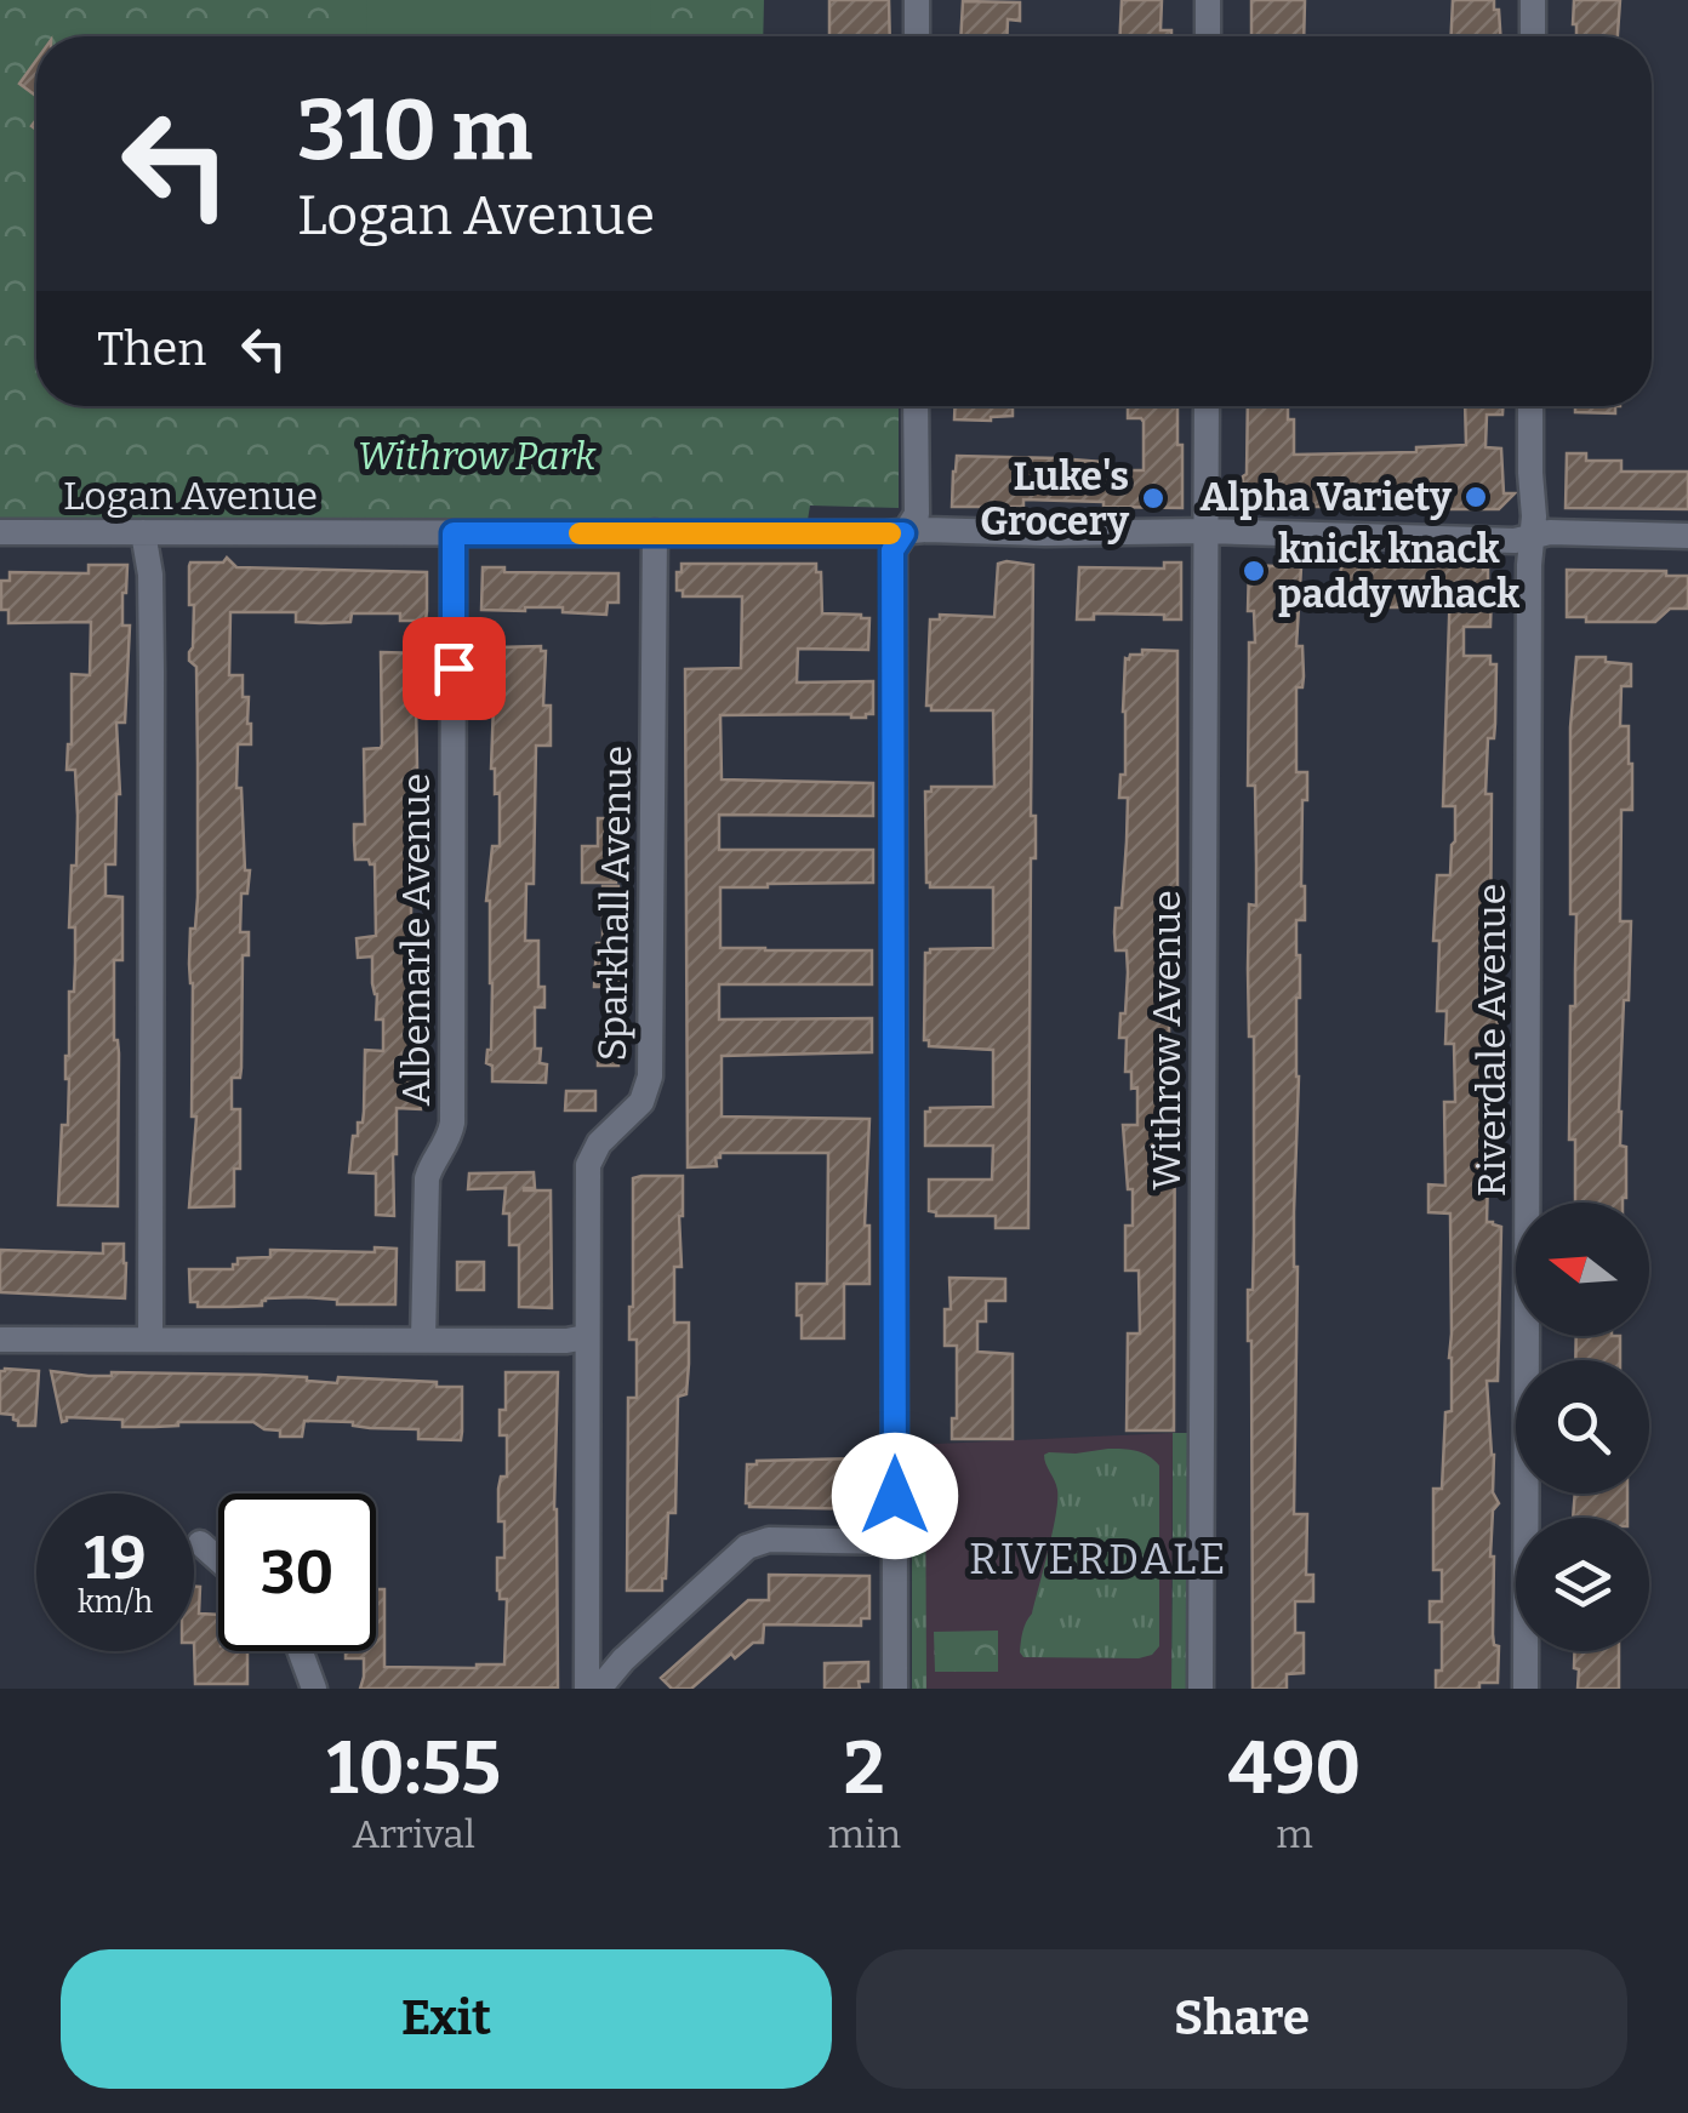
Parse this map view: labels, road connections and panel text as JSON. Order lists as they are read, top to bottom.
{
  "streets": {
    "street": [
      "Logan Avenue",
      "Sparkhall Avenue",
      "Albemarle Avenue",
      "Withrow Avenue",
      "Riverdale Avenue"
    ]
  },
  "crossings": [
    ["Logan Avenue", "Sparkhall Avenue"],
    ["Logan Avenue", "Albemarle Avenue"],
    ["Logan Avenue", "Withrow Avenue"],
    ["Logan Avenue", "Riverdale Avenue"]
  ],
  "districts": ["RIVERDALE"],
  "parks": ["Withrow Park"],
  "places": ["Alpha Variety", "Luke's Grocery", "knick knack paddy whack"],
  "north": "left",
  "page": {
    "turn": ["310 m", "Logan Avenue"],
    "then": "Then",
    "speed": "19 km/h",
    "limit": "30",
    "eta": [
      "10:55",
      "Arrival",
      "2",
      "min",
      "490",
      "m"
    ],
    "buttons": ["Exit", "Share"]
  }
}
